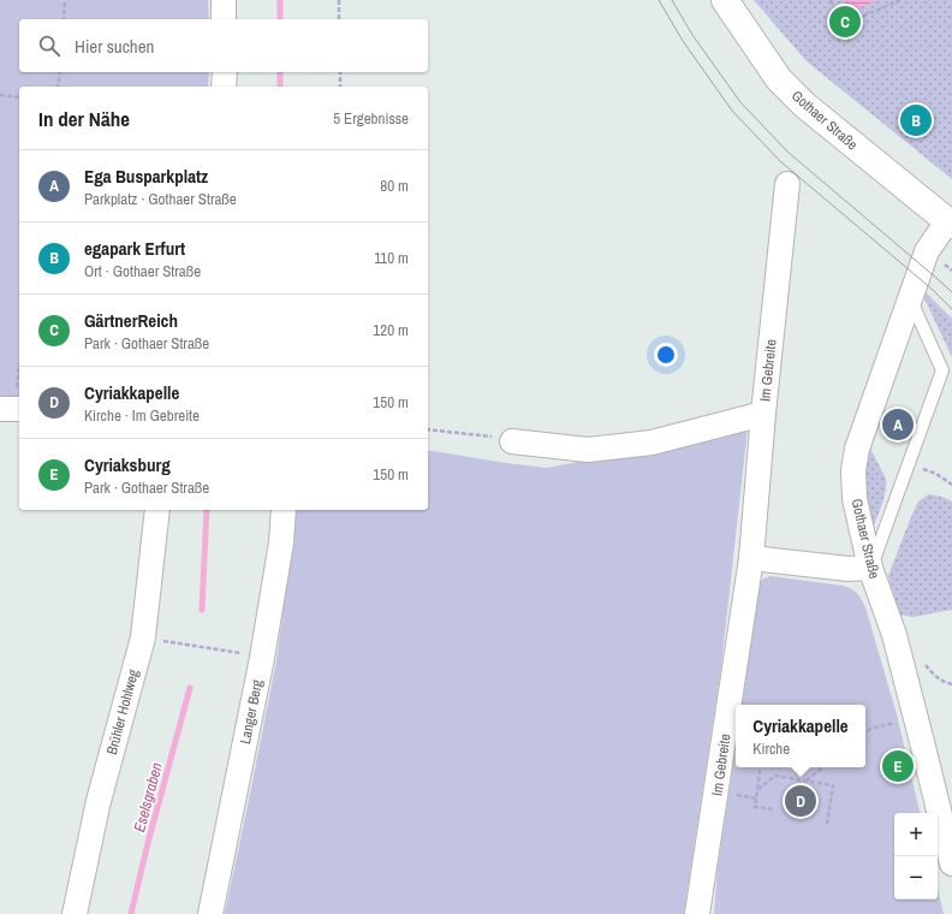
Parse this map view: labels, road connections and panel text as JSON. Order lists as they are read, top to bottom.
{
  "streets": {
    "main road": ["Gothaer Straße"],
    "street": ["Im Gebreite", "Brühler Hohlweg", "Langer Berg"]
  },
  "water": ["Eselsgraben"],
  "page": {
    "pins": [
      "C",
      "B",
      "A",
      "E",
      "D"
    ],
    "search": "Hier suchen",
    "heading": ["In der Nähe", "5 Ergebnisse"],
    "list": [
      {
        "mark": "A",
        "name": "Ega Busparkplatz",
        "note": "Parkplatz · Gothaer Straße",
        "value": "80 m"
      },
      {
        "mark": "B",
        "name": "egapark Erfurt",
        "note": "Ort · Gothaer Straße",
        "value": "110 m"
      },
      {
        "mark": "C",
        "name": "GärtnerReich",
        "note": "Park · Gothaer Straße",
        "value": "120 m"
      },
      {
        "mark": "D",
        "name": "Cyriakkapelle",
        "note": "Kirche · Im Gebreite",
        "value": "150 m"
      },
      {
        "mark": "E",
        "name": "Cyriaksburg",
        "note": "Park · Gothaer Straße",
        "value": "150 m"
      }
    ],
    "popup": ["Cyriakkapelle", "Kirche"],
    "map_buttons": ["+", "−"]
  }
}
